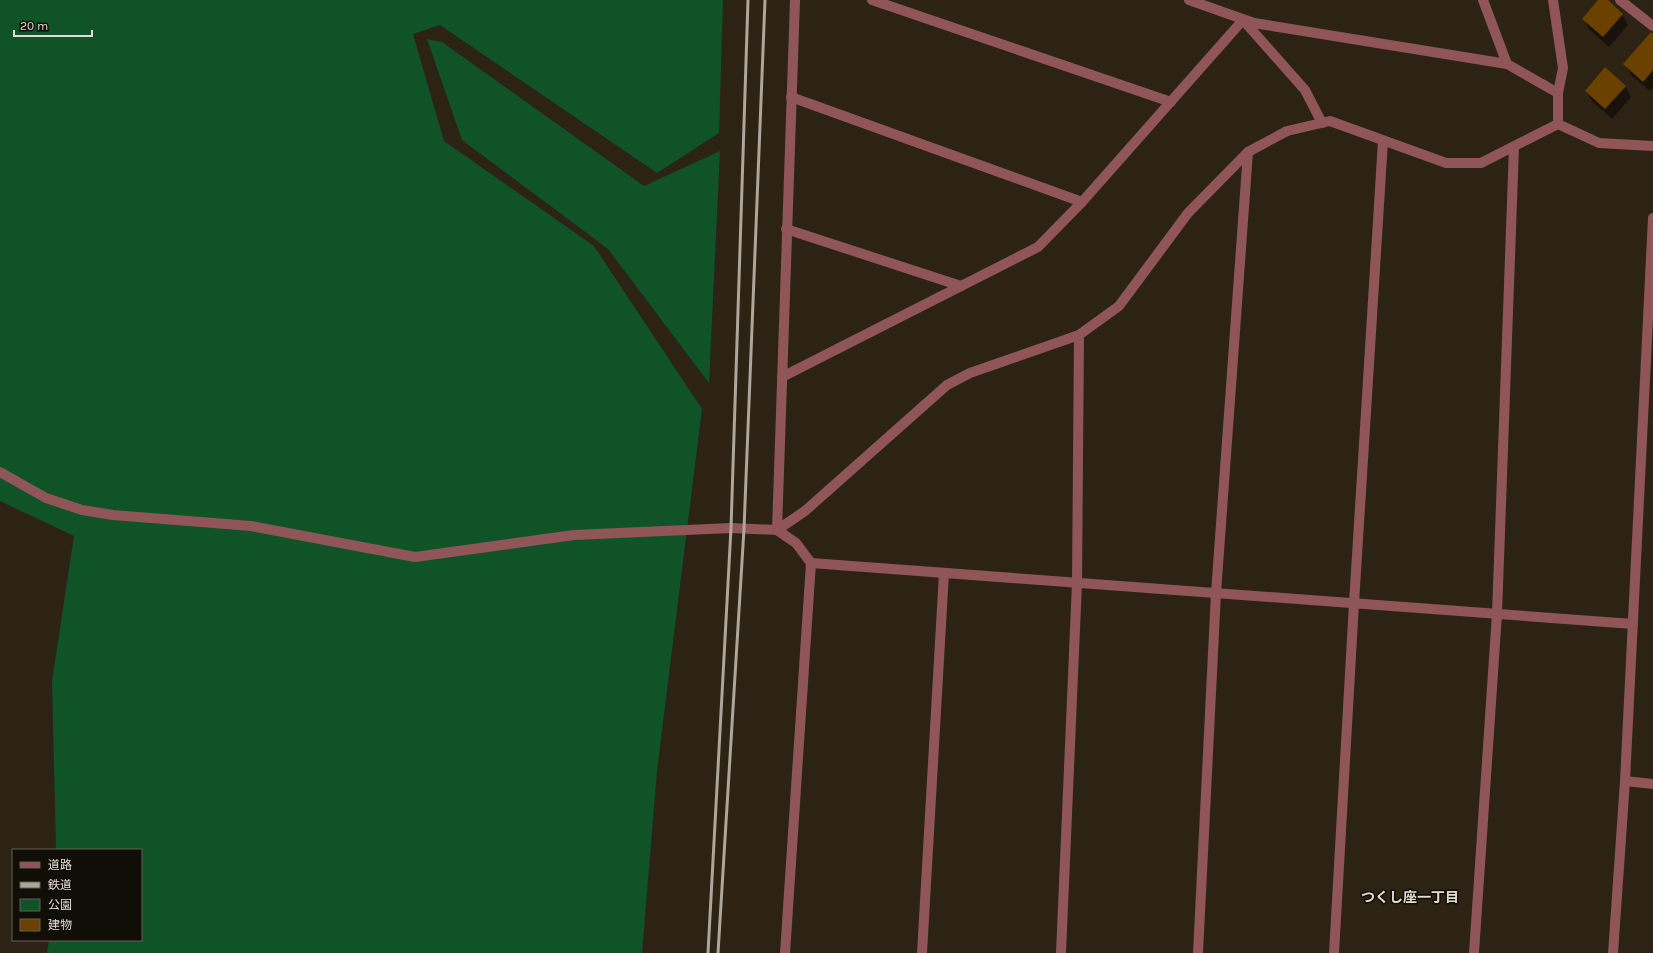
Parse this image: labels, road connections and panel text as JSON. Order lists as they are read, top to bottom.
{
  "districts": ["つくし座一丁目"],
  "legend": [
    "道路",
    "鉄道",
    "公園",
    "建物"
  ],
  "scale_bar": "20 m"
}
